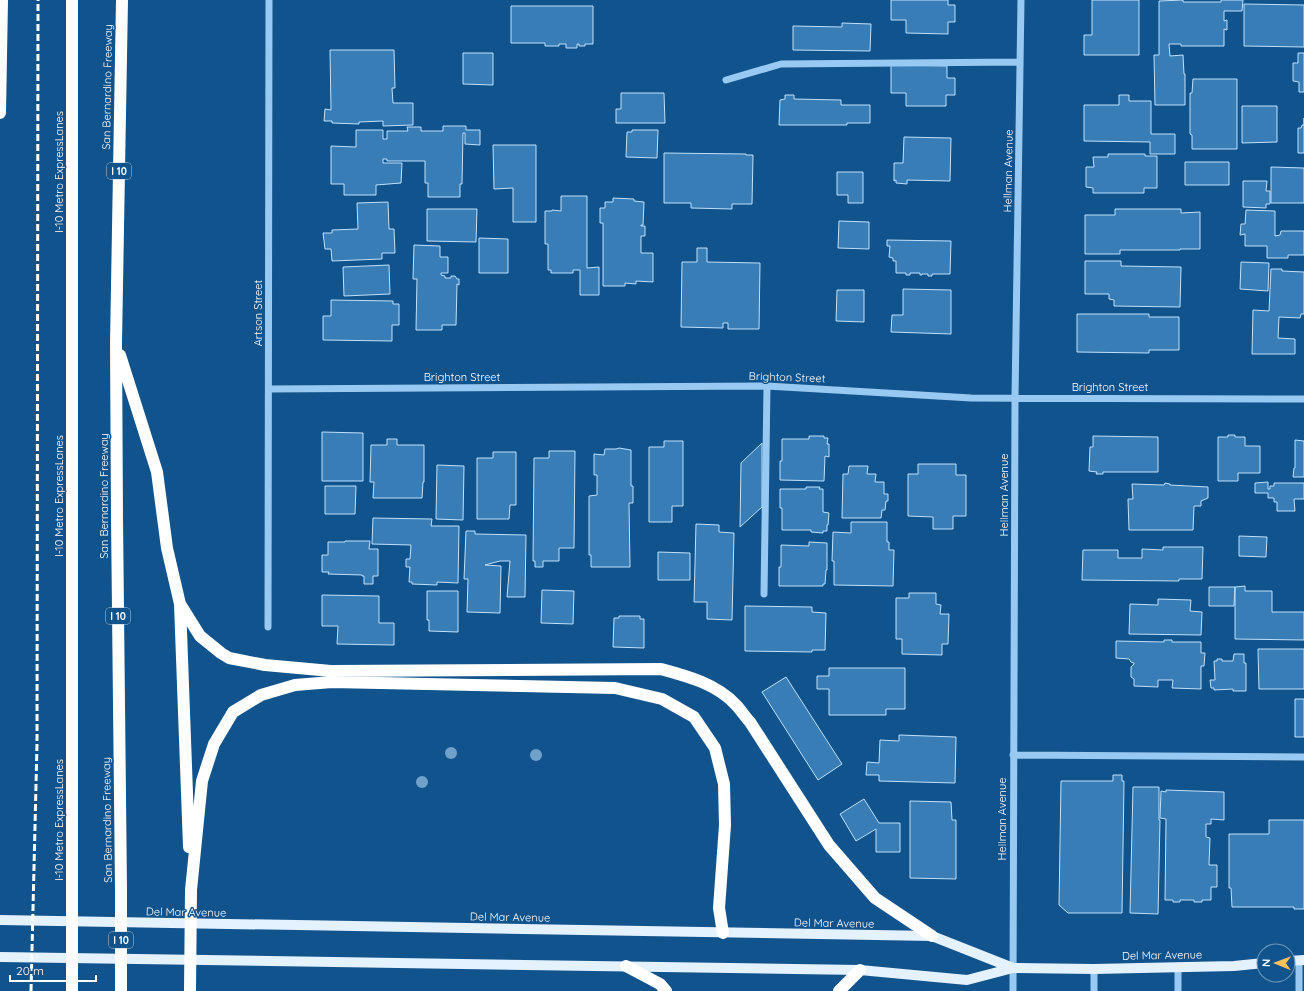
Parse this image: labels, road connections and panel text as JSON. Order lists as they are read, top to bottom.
{
  "streets": {
    "highway": ["San Bernardino Freeway", "I 10", "I-10 Metro ExpressLanes"],
    "main road": ["Del Mar Avenue"],
    "street": ["Hellman Avenue", "Artson Street", "Brighton Street"]
  },
  "crossings": [
    ["Hellman Avenue", "Brighton Street"],
    ["Hellman Avenue", "Del Mar Avenue"],
    ["Artson Street", "Brighton Street"]
  ],
  "scale_bar": "20 m",
  "north": "left"
}
